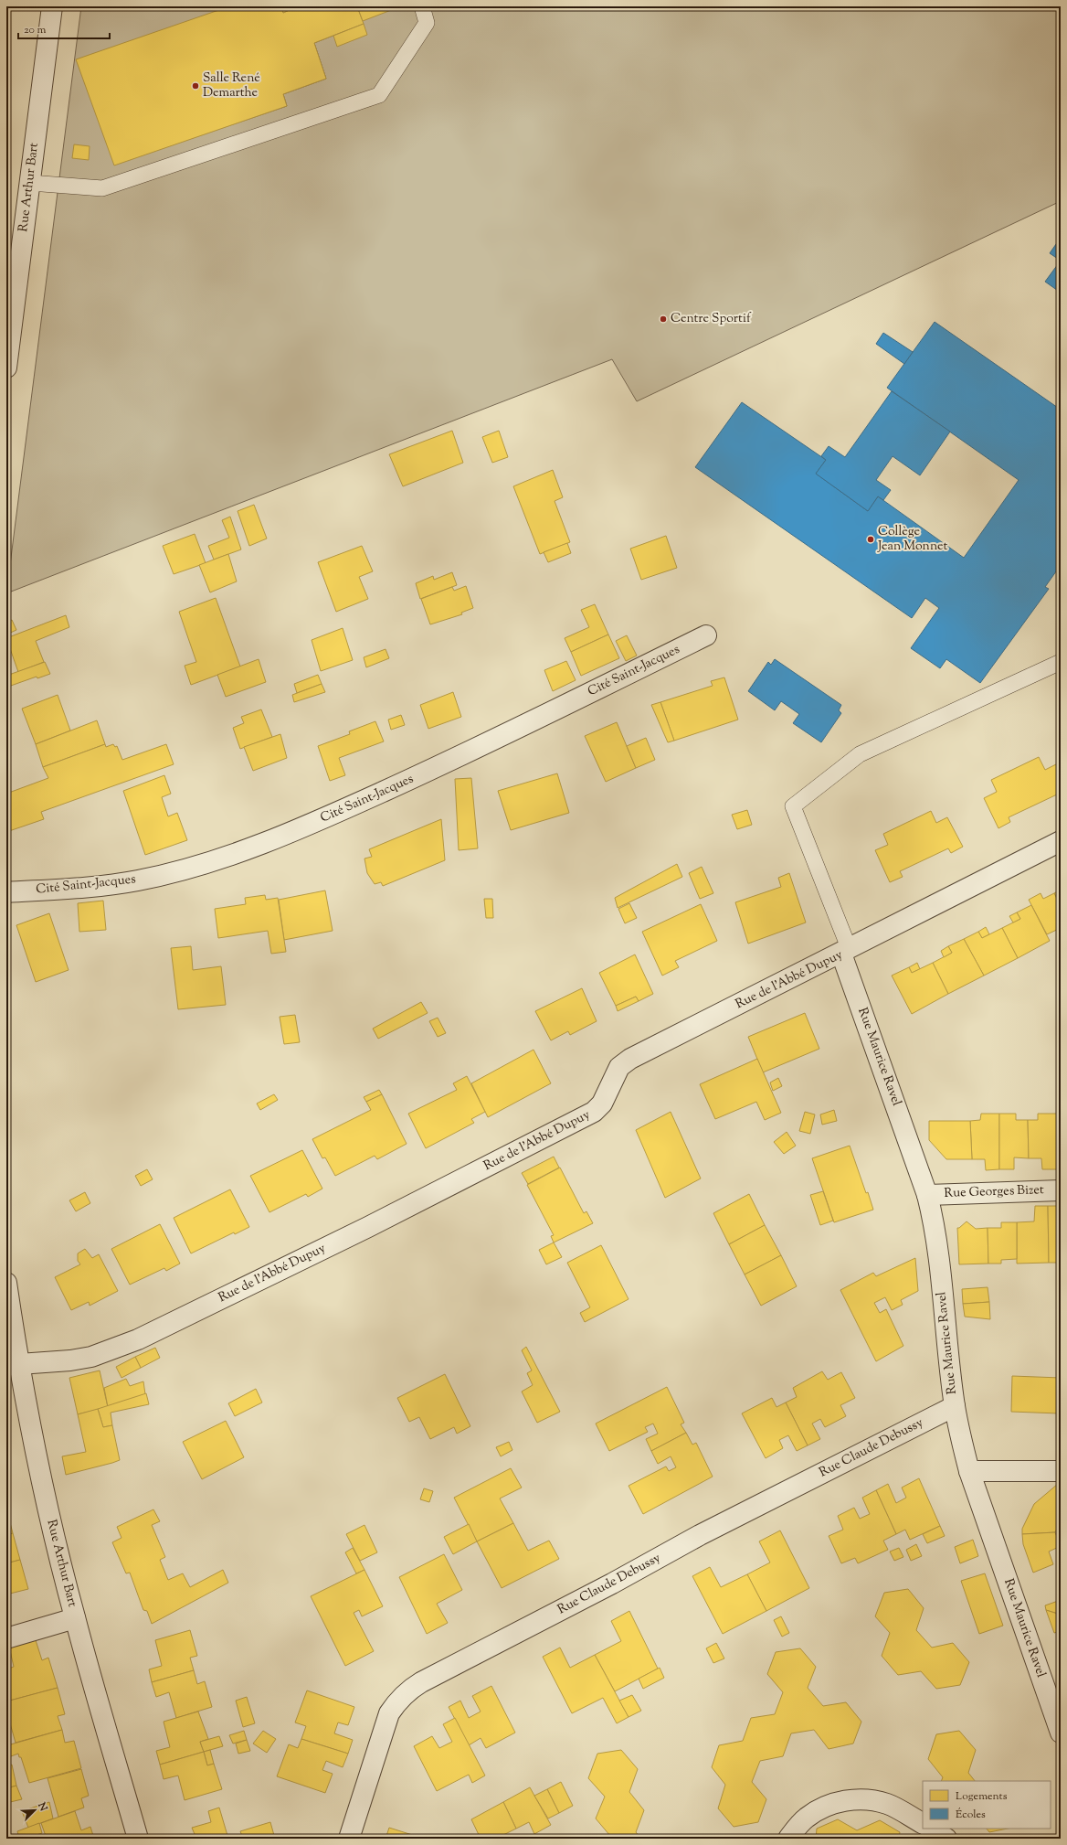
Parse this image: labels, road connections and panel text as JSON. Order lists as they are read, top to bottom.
{
  "streets": {
    "street": [
      "Rue Arthur Bart",
      "Cité Saint-Jacques",
      "Rue de l'Abbé Dupuy",
      "Rue Maurice Ravel",
      "Rue Georges Bizet",
      "Rue Claude Debussy"
    ]
  },
  "crossings": [
    ["Rue Arthur Bart", "Rue de l'Abbé Dupuy"],
    ["Rue de l'Abbé Dupuy", "Rue Maurice Ravel"],
    ["Rue Maurice Ravel", "Rue Georges Bizet"],
    ["Rue Maurice Ravel", "Rue Claude Debussy"]
  ],
  "places": ["Salle René Demarthe", "Centre Sportif", "Collège Jean Monnet"],
  "legend": ["Logements", "Écoles"],
  "scale_bar": "20 m",
  "north": "top right"
}
